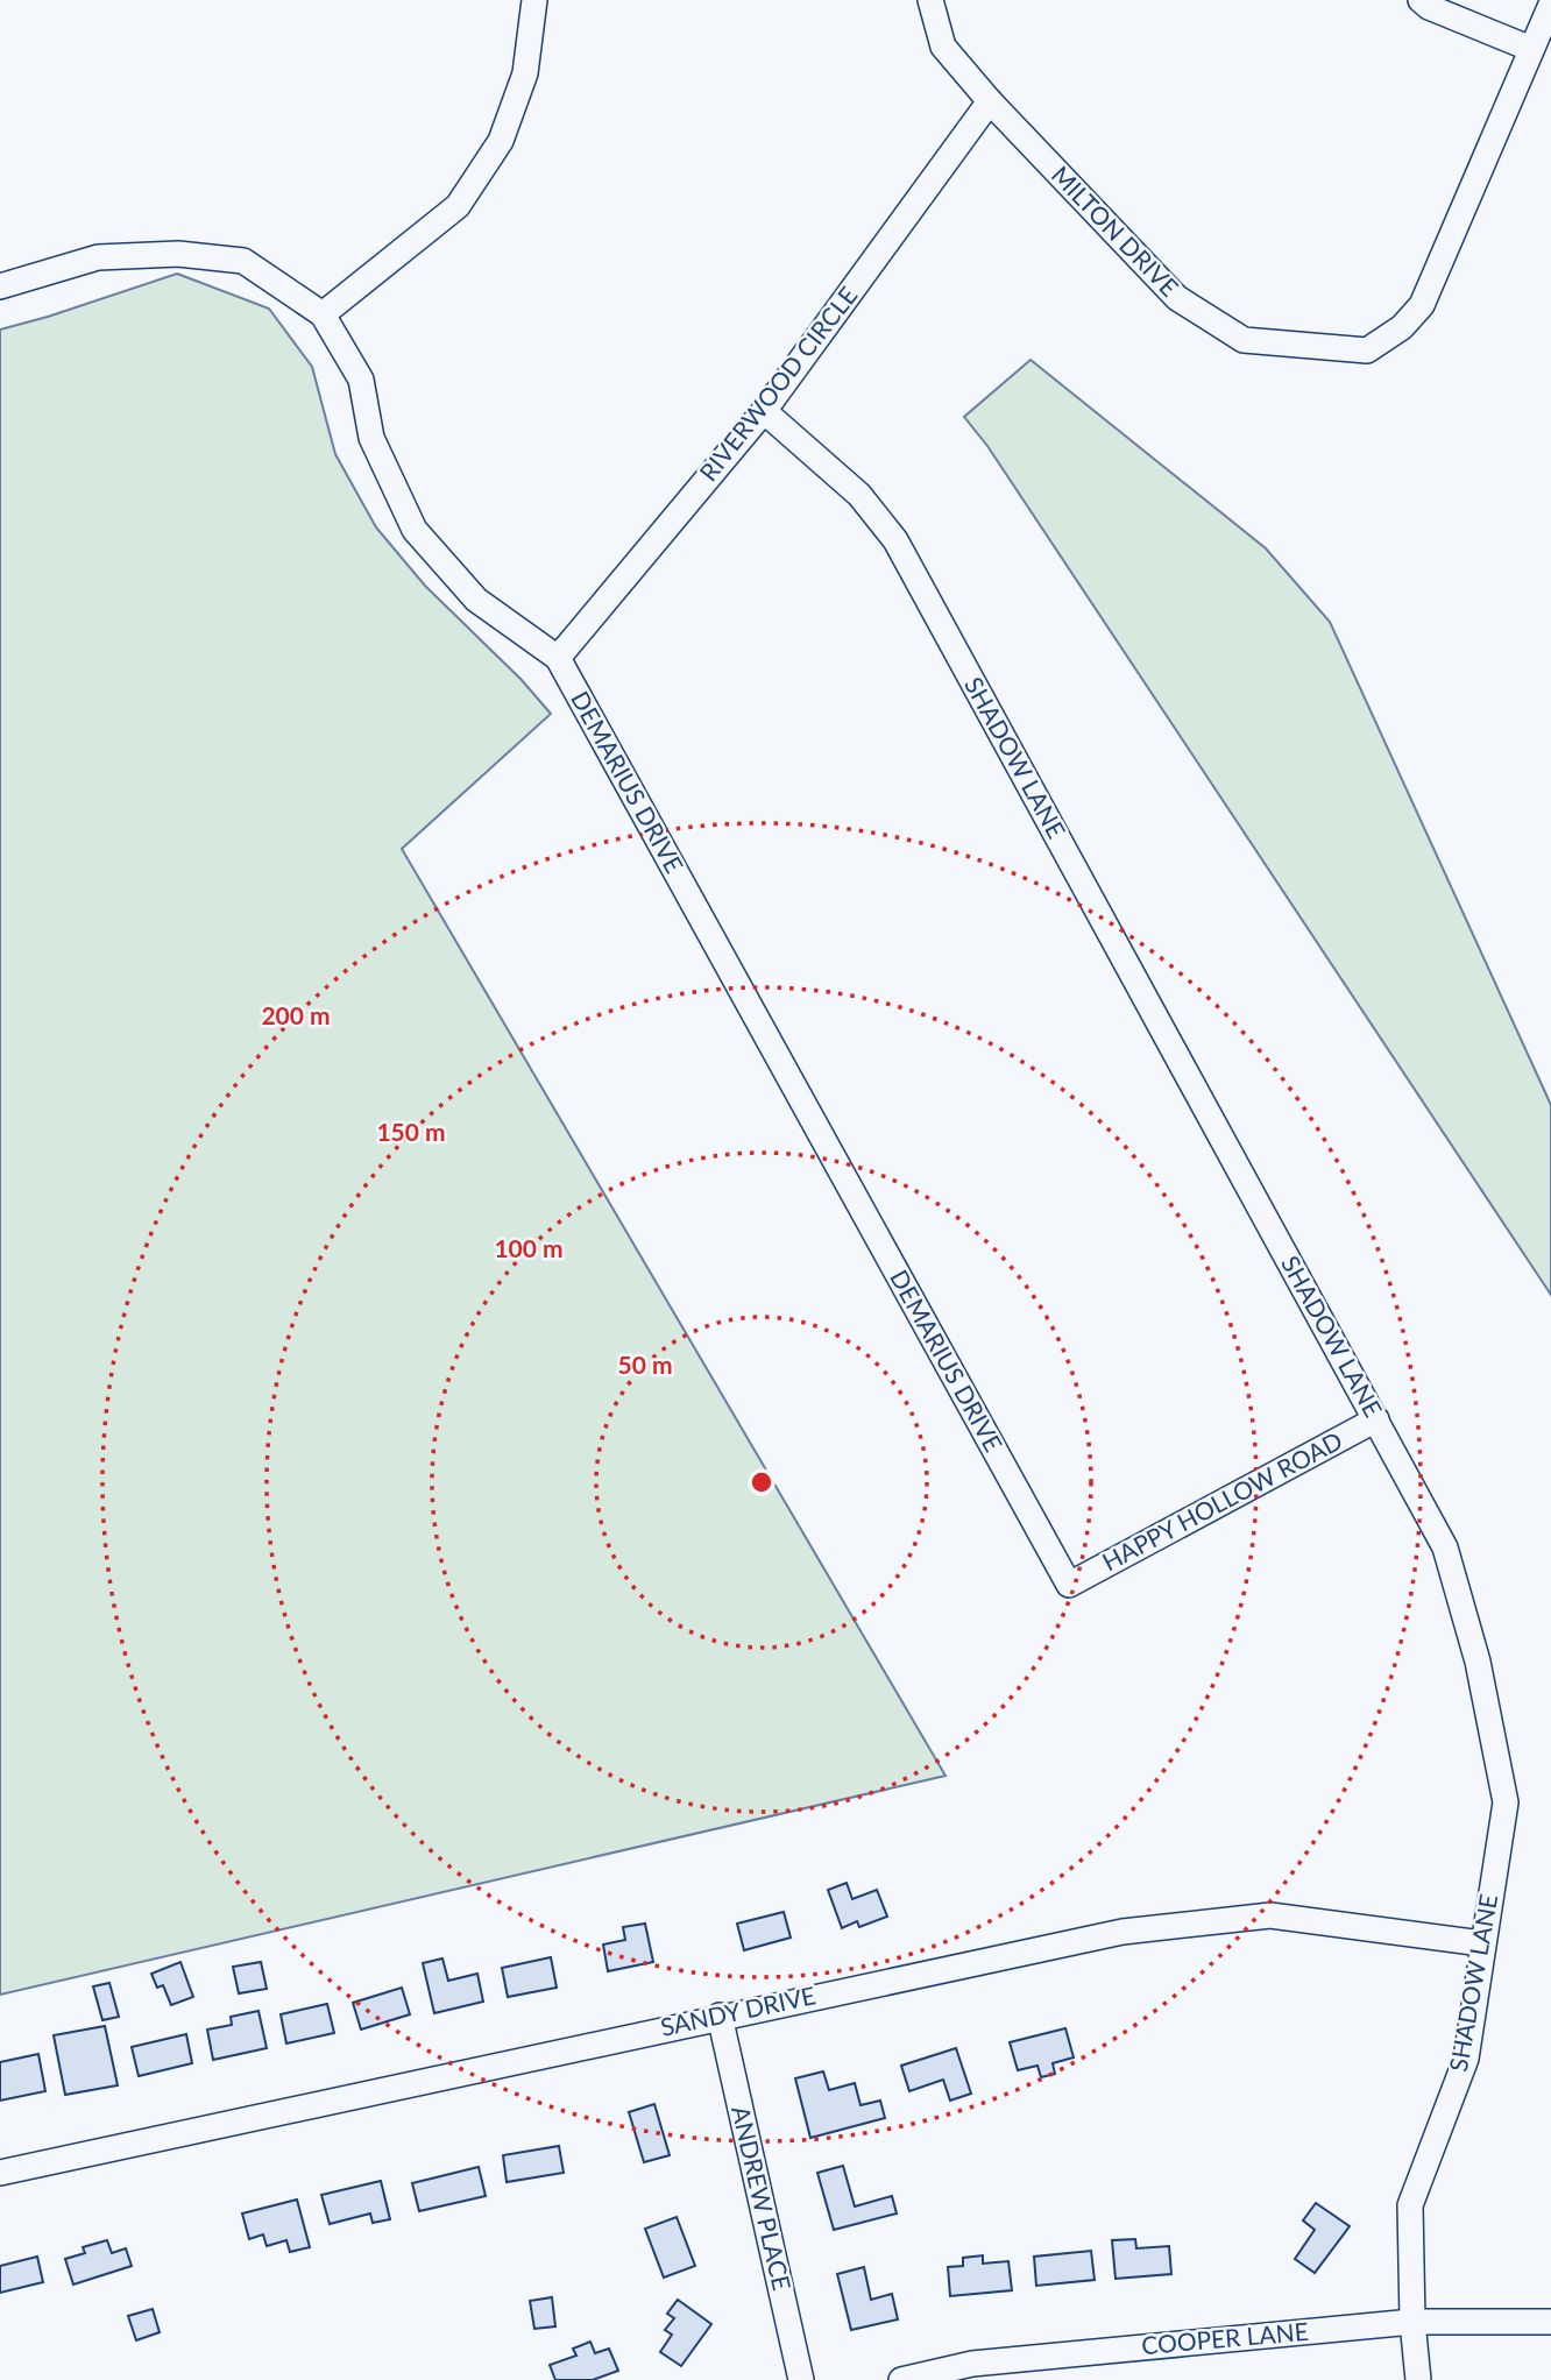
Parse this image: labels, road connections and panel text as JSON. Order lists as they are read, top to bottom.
{
  "streets": {
    "street": [
      "MILTON DRIVE",
      "RIVERWOOD CIRCLE",
      "SHADOW LANE",
      "DEMARIUS DRIVE",
      "HAPPY HOLLOW ROAD",
      "SANDY DRIVE",
      "ANDREW PLACE",
      "COOPER LANE"
    ]
  },
  "crossings": [
    ["MILTON DRIVE", "RIVERWOOD CIRCLE"],
    ["RIVERWOOD CIRCLE", "SHADOW LANE"],
    ["RIVERWOOD CIRCLE", "DEMARIUS DRIVE"],
    ["SHADOW LANE", "HAPPY HOLLOW ROAD"],
    ["SHADOW LANE", "SANDY DRIVE"],
    ["SHADOW LANE", "COOPER LANE"],
    ["DEMARIUS DRIVE", "HAPPY HOLLOW ROAD"],
    ["SANDY DRIVE", "ANDREW PLACE"]
  ],
  "rings": [
    "200 m",
    "150 m",
    "100 m",
    "50 m"
  ]
}
